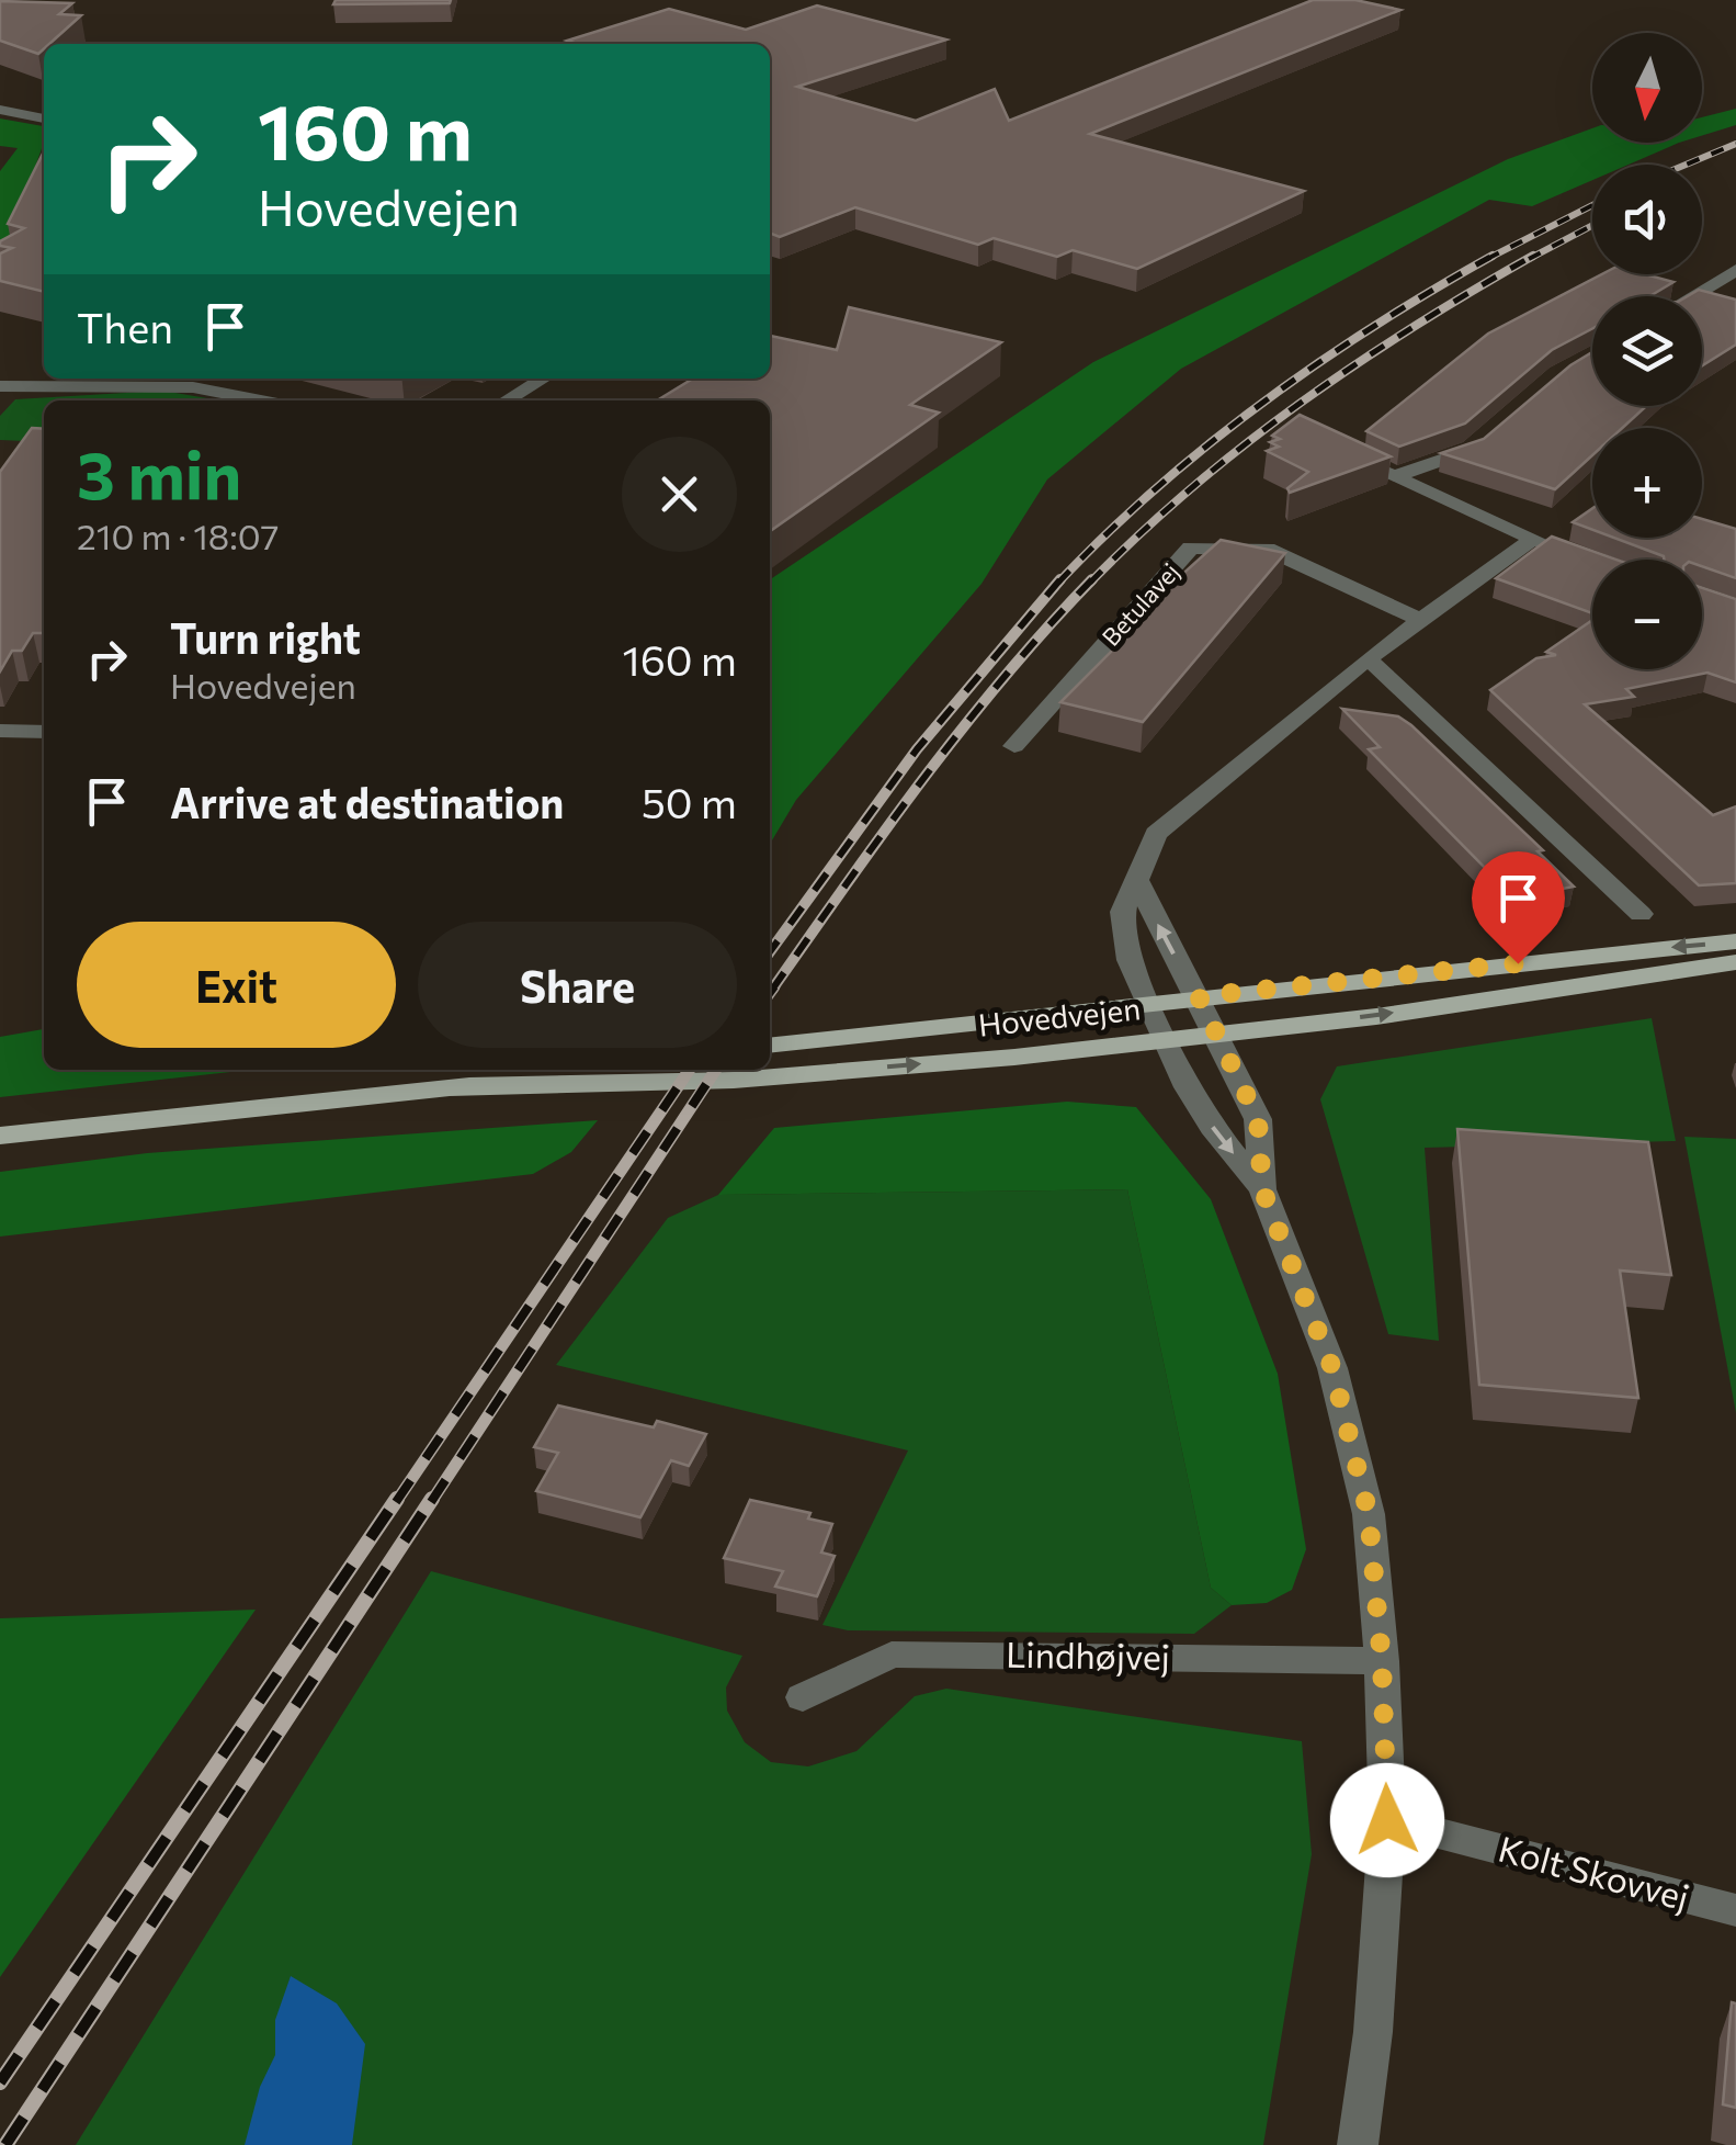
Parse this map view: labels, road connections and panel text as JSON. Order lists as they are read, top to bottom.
{
  "streets": {
    "main road": ["Hovedvejen"],
    "street": ["Betulavej", "Lindhøjvej", "Kolt Skovvej"]
  },
  "north": "bottom",
  "page": {
    "map_buttons": ["+", "−"],
    "turn": ["160 m", "Hovedvejen"],
    "then": "Then",
    "heading": ["3 min", "210 m · 18:07"],
    "list": [
      {
        "name": "Turn right",
        "note": "Hovedvejen",
        "value": "160 m"
      },
      {
        "name": "Arrive at destination",
        "value": "50 m"
      }
    ],
    "buttons": ["Exit", "Share"]
  }
}
